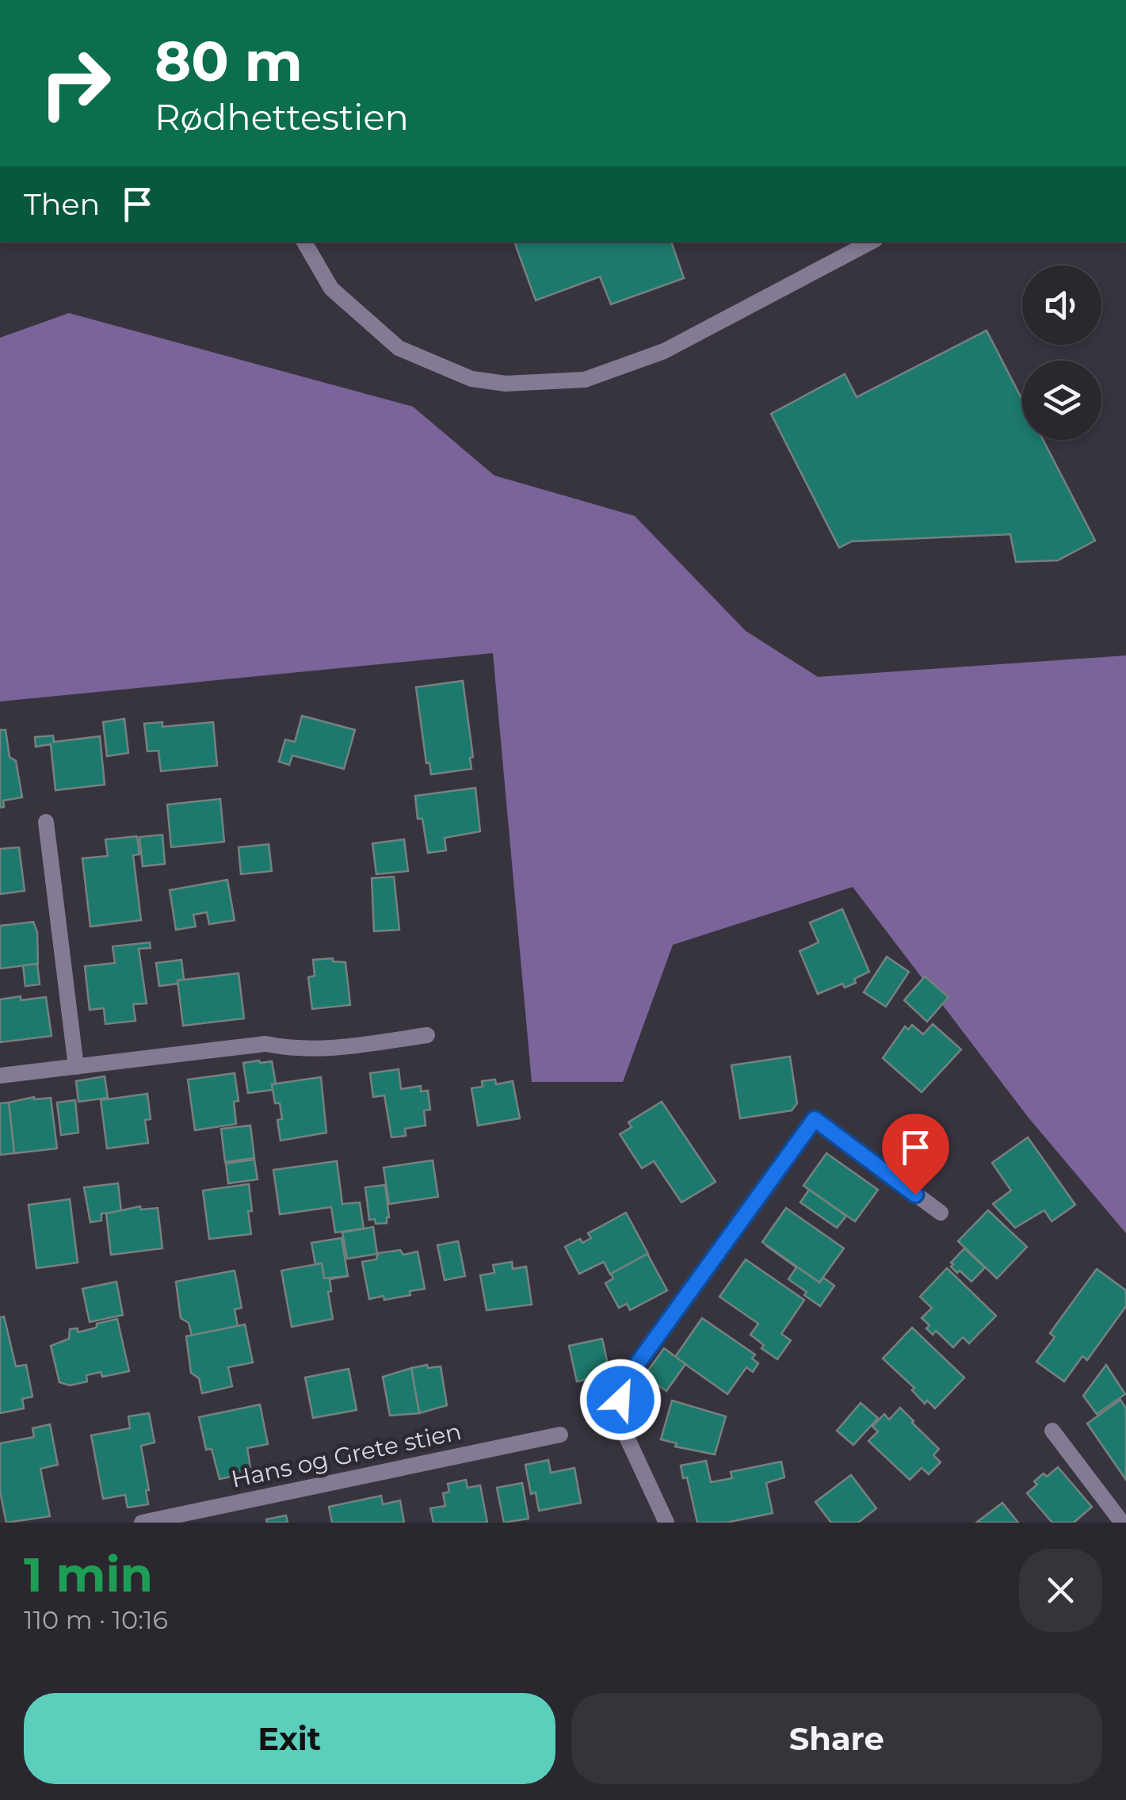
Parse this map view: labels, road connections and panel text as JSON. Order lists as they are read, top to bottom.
{
  "streets": {
    "street": ["Hans og Grete stien"]
  },
  "page": {
    "turn": ["80 m", "Rødhettestien"],
    "then": "Then",
    "heading": ["1 min", "110 m · 10:16"],
    "buttons": ["Exit", "Share"]
  }
}
